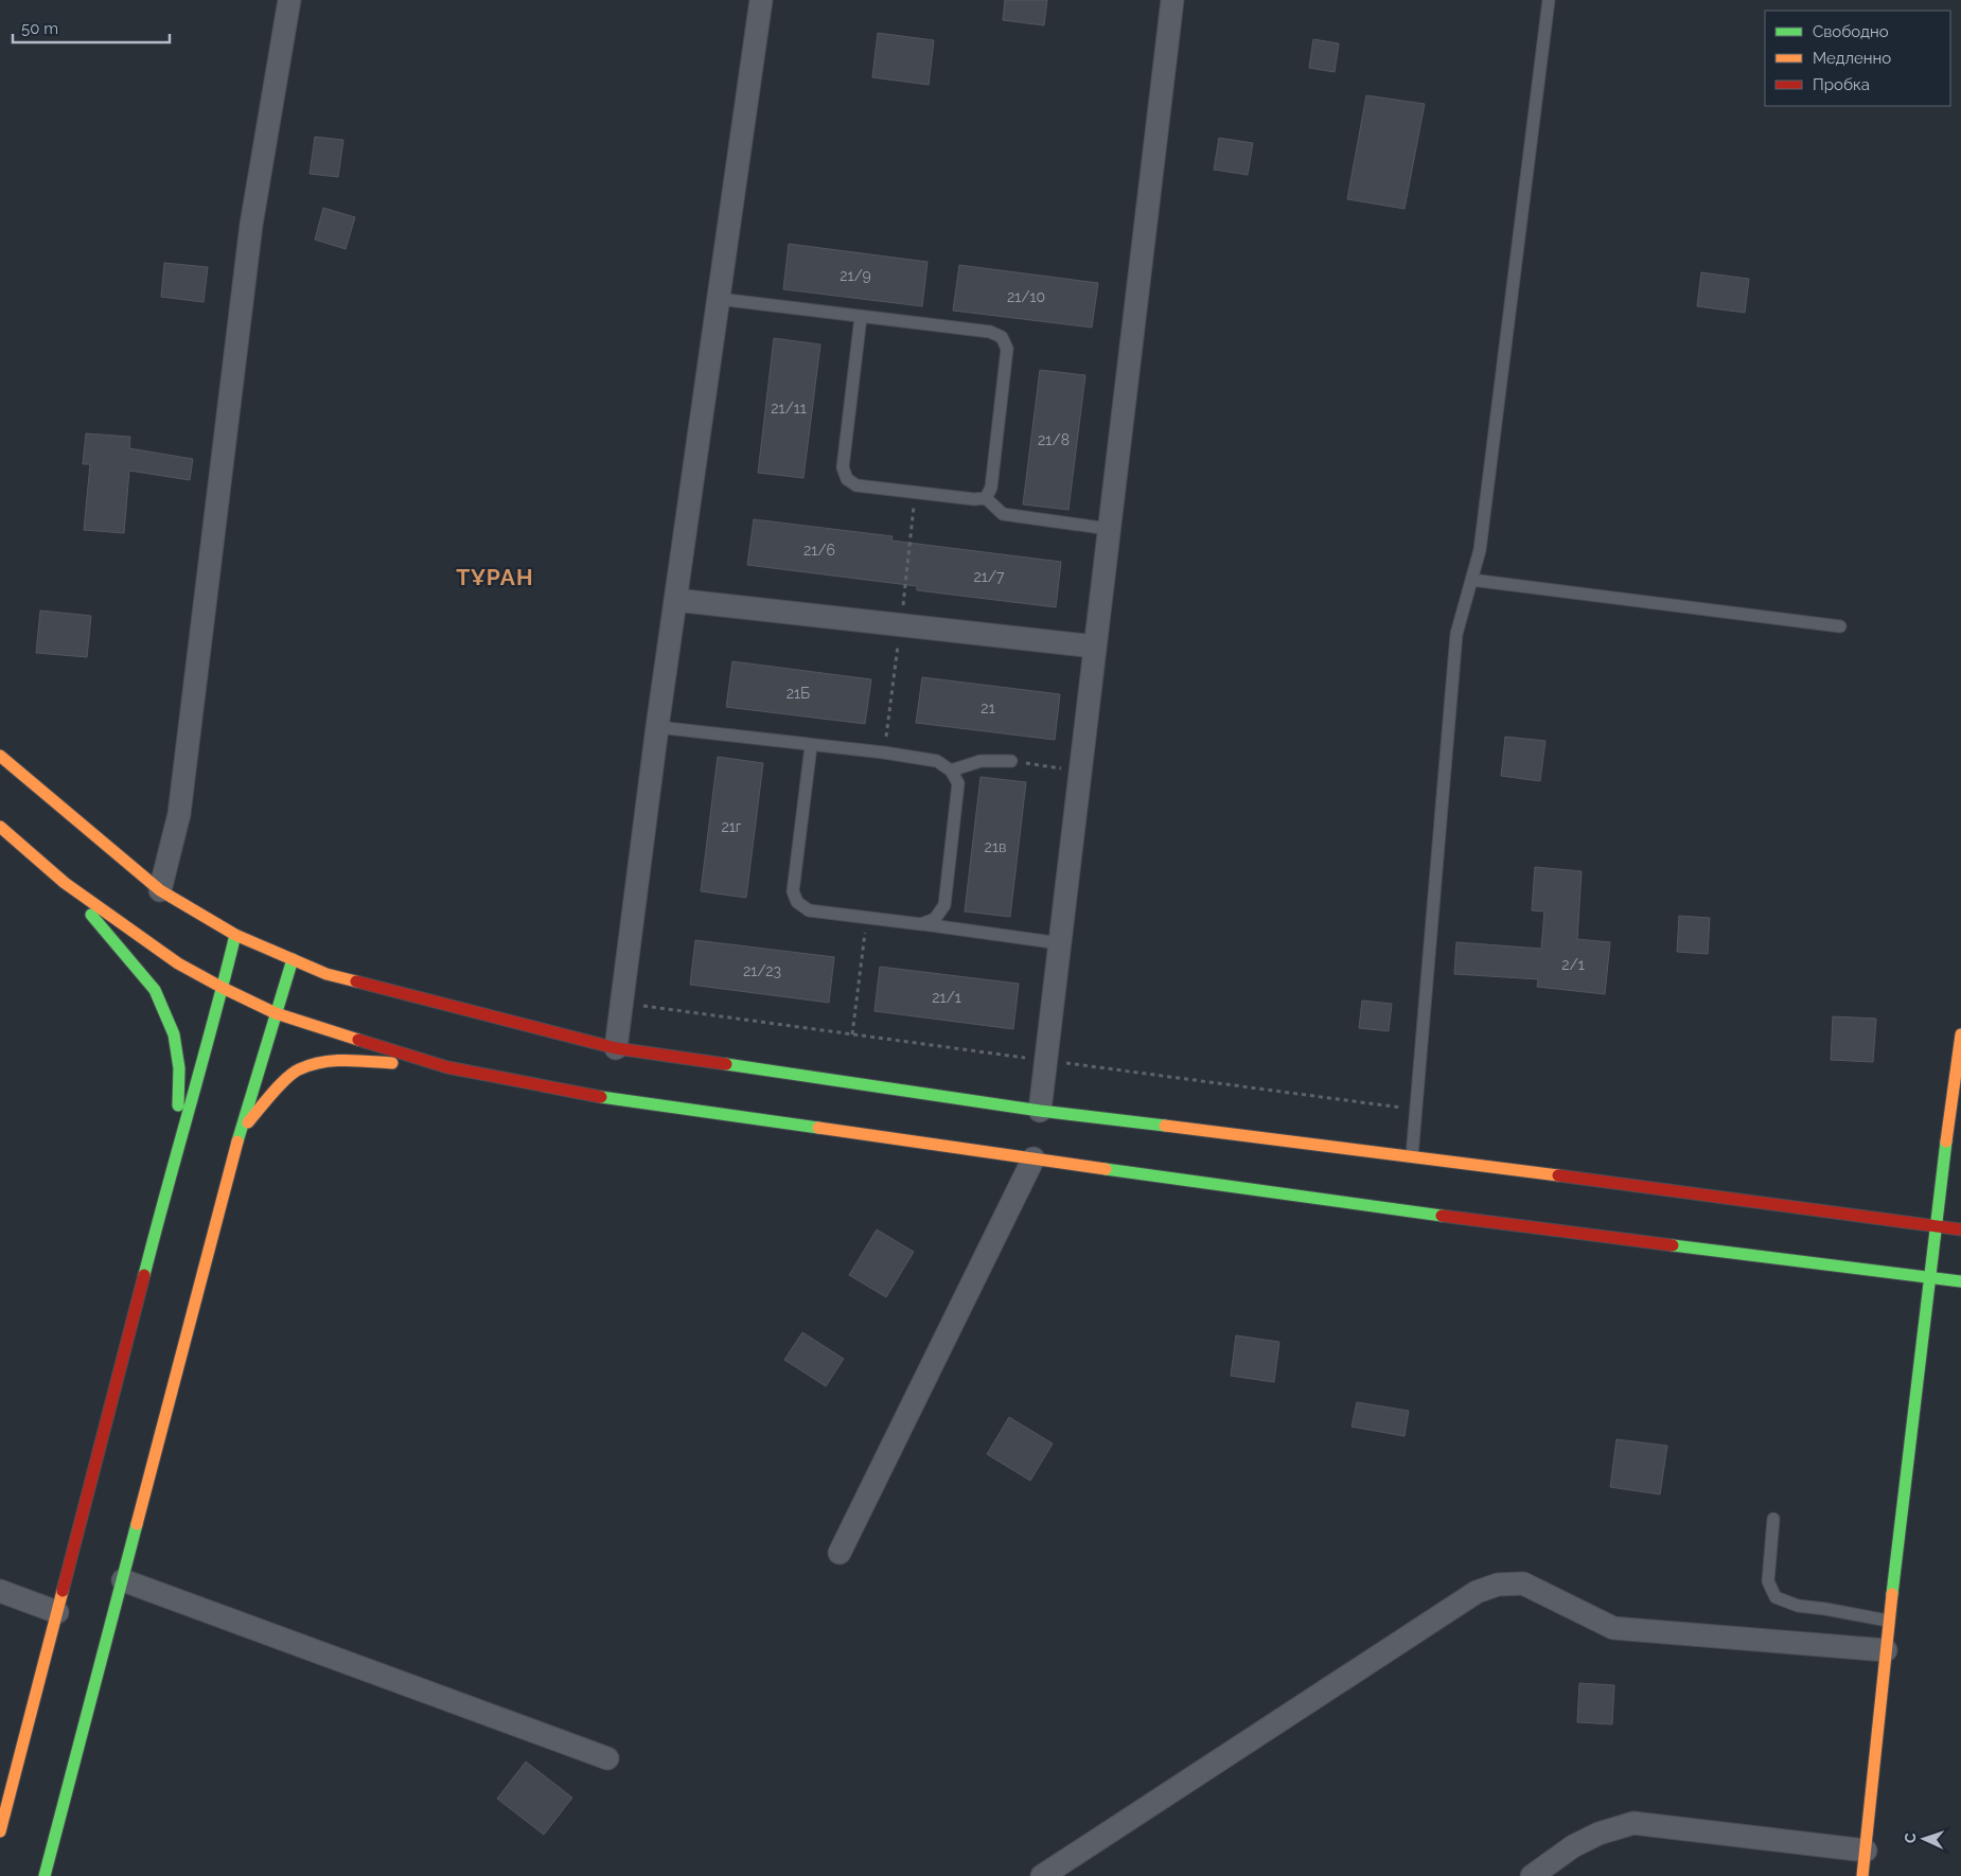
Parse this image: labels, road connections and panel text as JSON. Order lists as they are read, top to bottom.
{
  "districts": ["ТҰРАН"],
  "house_numbers": [
    "21/9",
    "21/10",
    "21/11",
    "21/8",
    "21/6",
    "21/7",
    "21Б",
    "21",
    "21г",
    "21в",
    "2/1",
    "21/23",
    "21/1"
  ],
  "legend": ["Свободно", "Медленно", "Пробка"],
  "scale_bar": "50 m",
  "north": "left"
}
